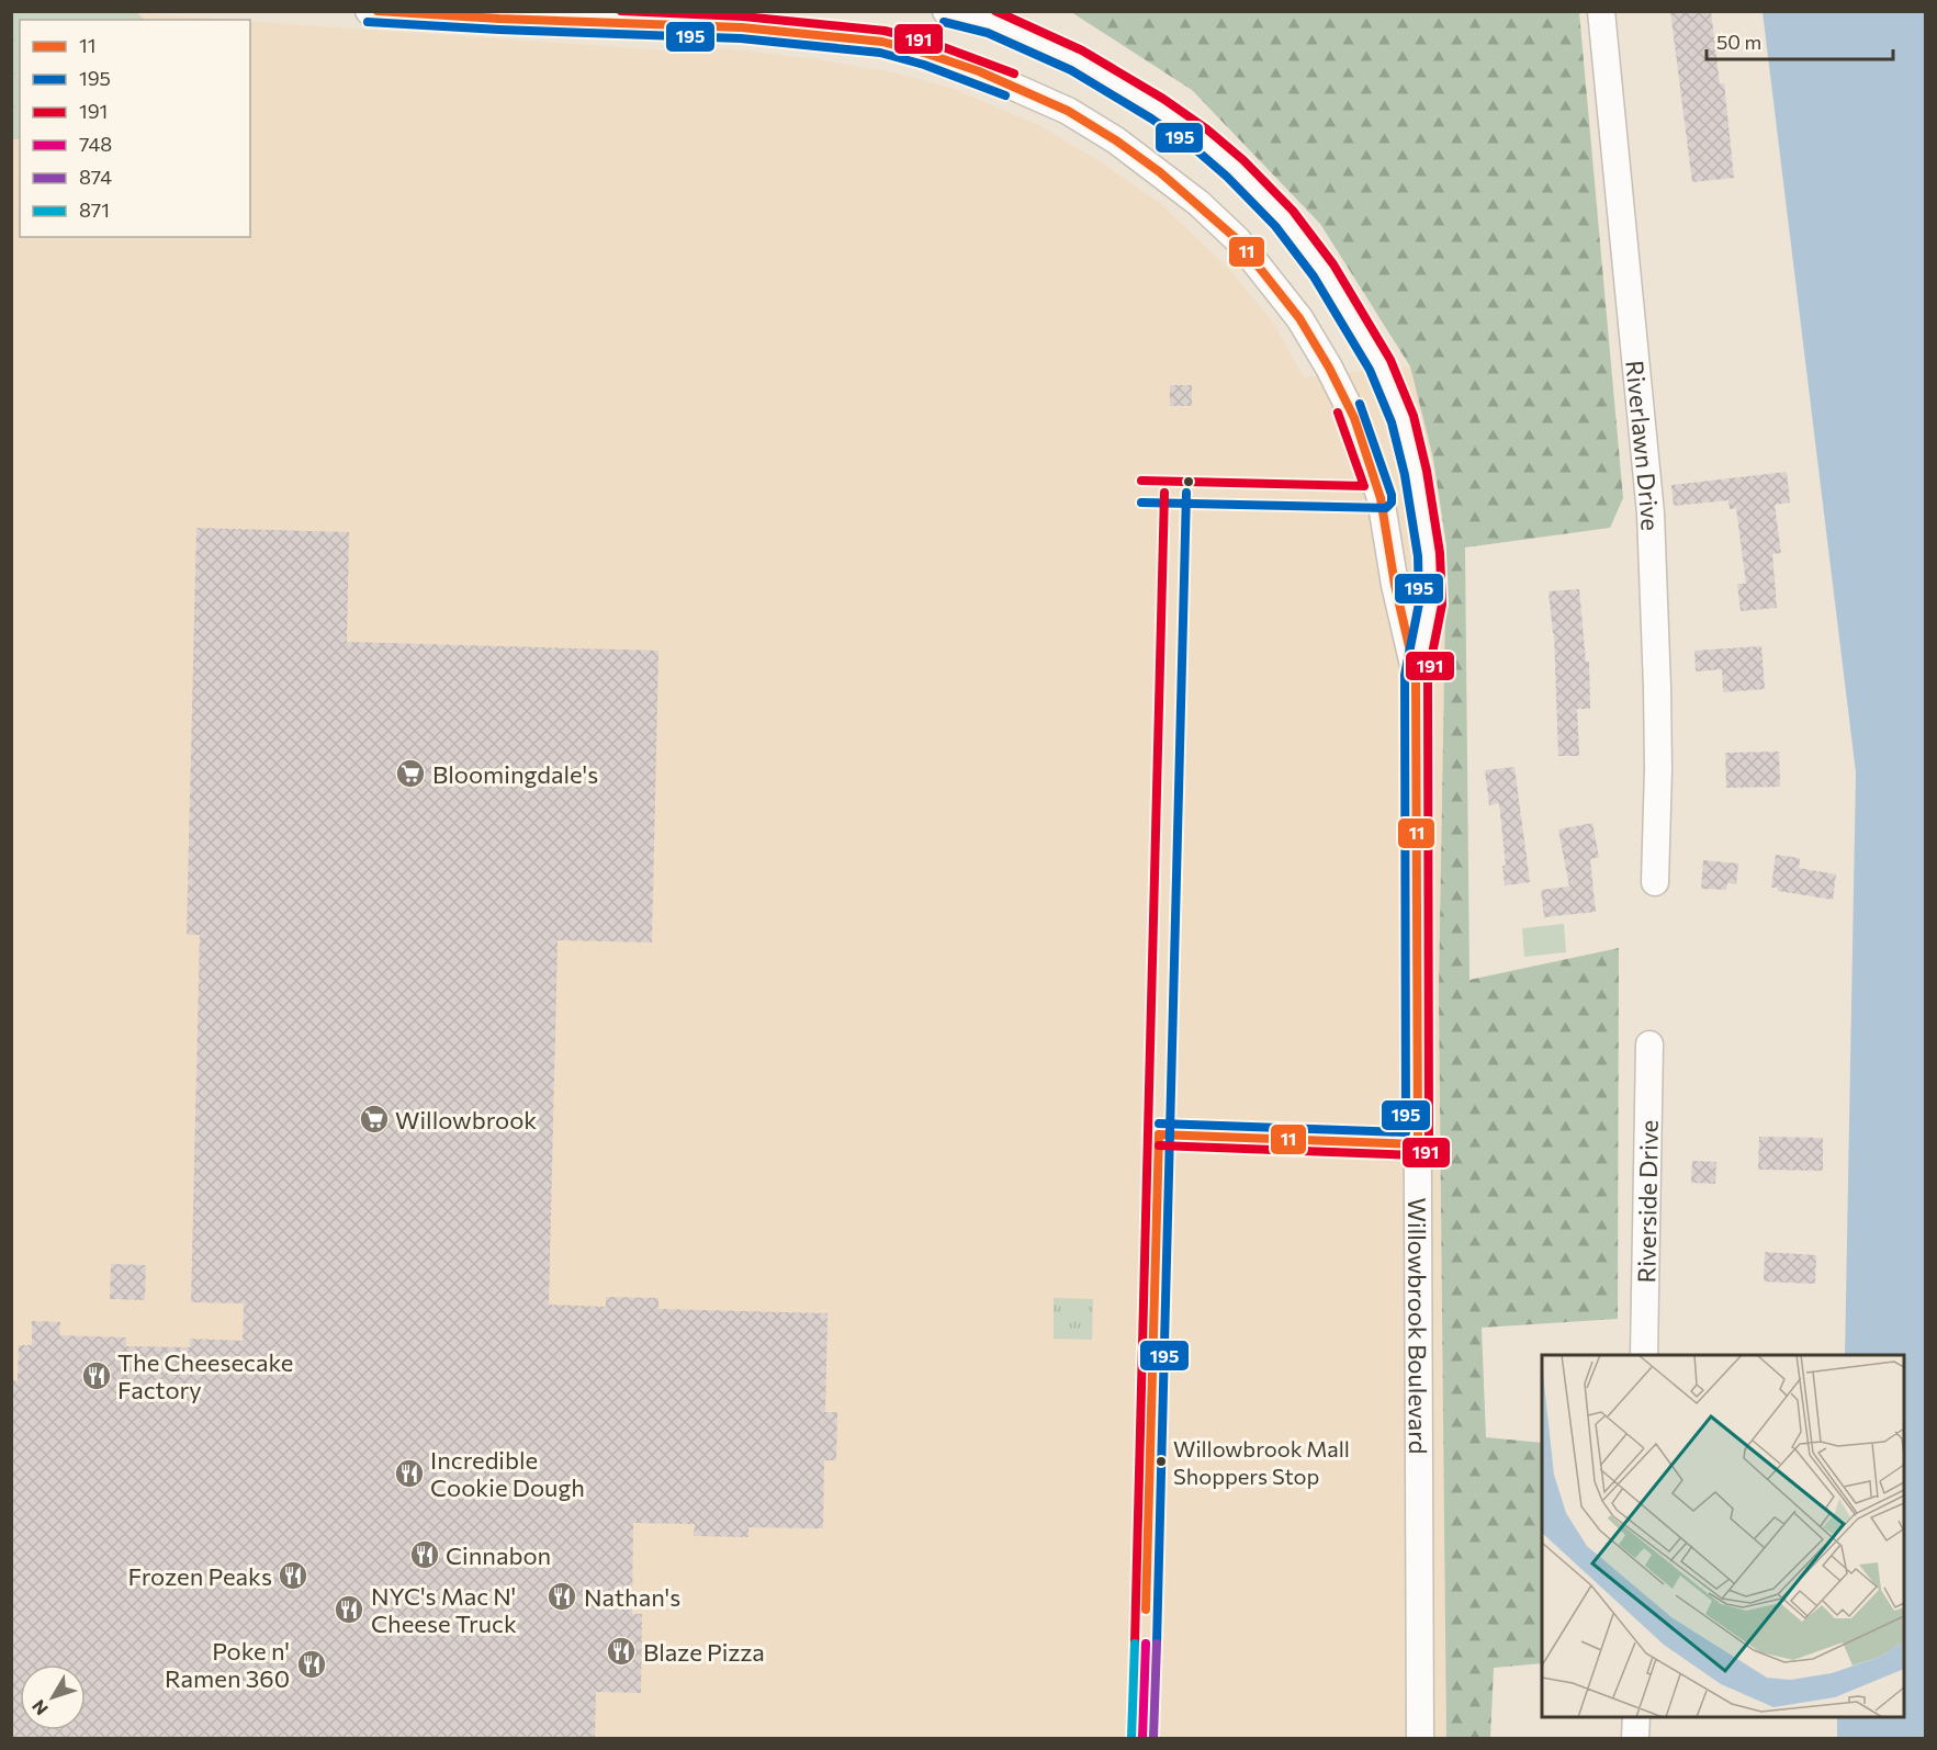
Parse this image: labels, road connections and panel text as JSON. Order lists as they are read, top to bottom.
{
  "streets": {
    "street": ["Riverlawn Drive", "Riverside Drive", "Willowbrook Boulevard"]
  },
  "places": {
    "supermarket": ["Bloomingdale's", "Willowbrook"],
    "restaurant": [
      "The Cheesecake Factory",
      "Incredible Cookie Dough",
      "Cinnabon",
      "Frozen Peaks",
      "Nathan's",
      "NYC's Mac N' Cheese Truck",
      "Blaze Pizza",
      "Poke n' Ramen 360"
    ],
    "other": ["Willowbrook Mall Shoppers Stop"]
  },
  "lines": [
    "transit line 11",
    "transit line 191",
    "transit line 195",
    "transit line 748",
    "transit line 874",
    "transit line 871"
  ],
  "legend": [
    "11",
    "195",
    "191",
    "748",
    "874",
    "871"
  ],
  "scale_bar": "50 m",
  "north": "bottom left"
}
